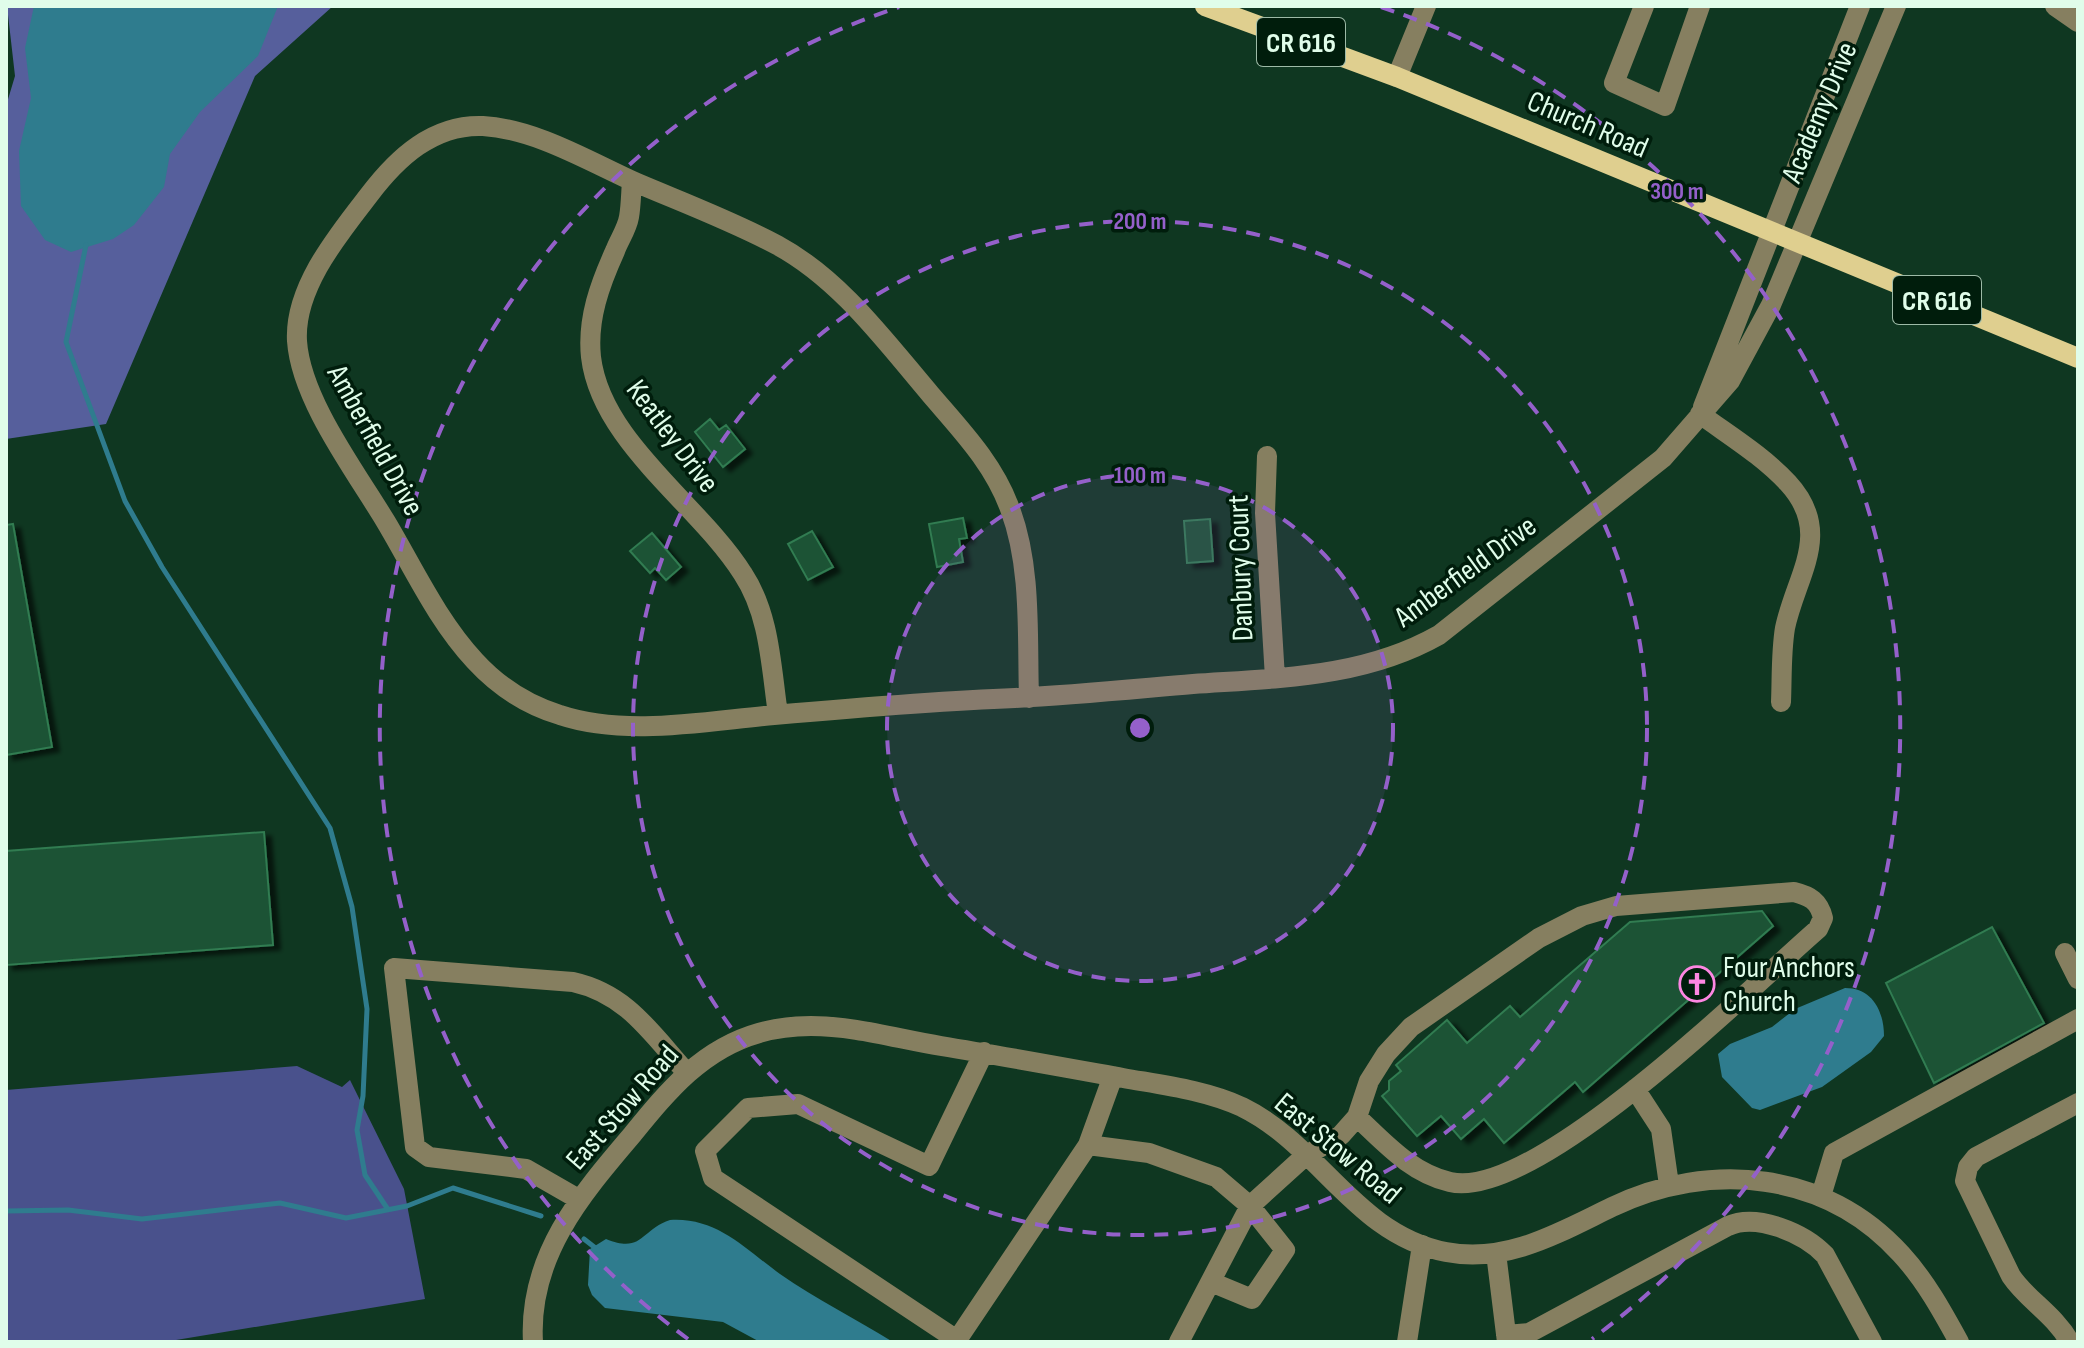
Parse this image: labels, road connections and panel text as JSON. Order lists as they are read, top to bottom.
{
  "streets": {
    "main road": ["CR 616", "Church Road"],
    "street": [
      "Academy Drive",
      "Keatley Drive",
      "Amberfield Drive",
      "Danbury Court",
      "East Stow Road"
    ]
  },
  "crossings": [
    ["Academy Drive", "Church Road"],
    ["Academy Drive", "Amberfield Drive"],
    ["Church Road", "Amberfield Drive"],
    ["Keatley Drive", "Amberfield Drive"],
    ["Amberfield Drive", "Danbury Court"]
  ],
  "places": {
    "church": ["Four Anchors Church"]
  },
  "rings": ["300 m", "200 m", "100 m"]
}
